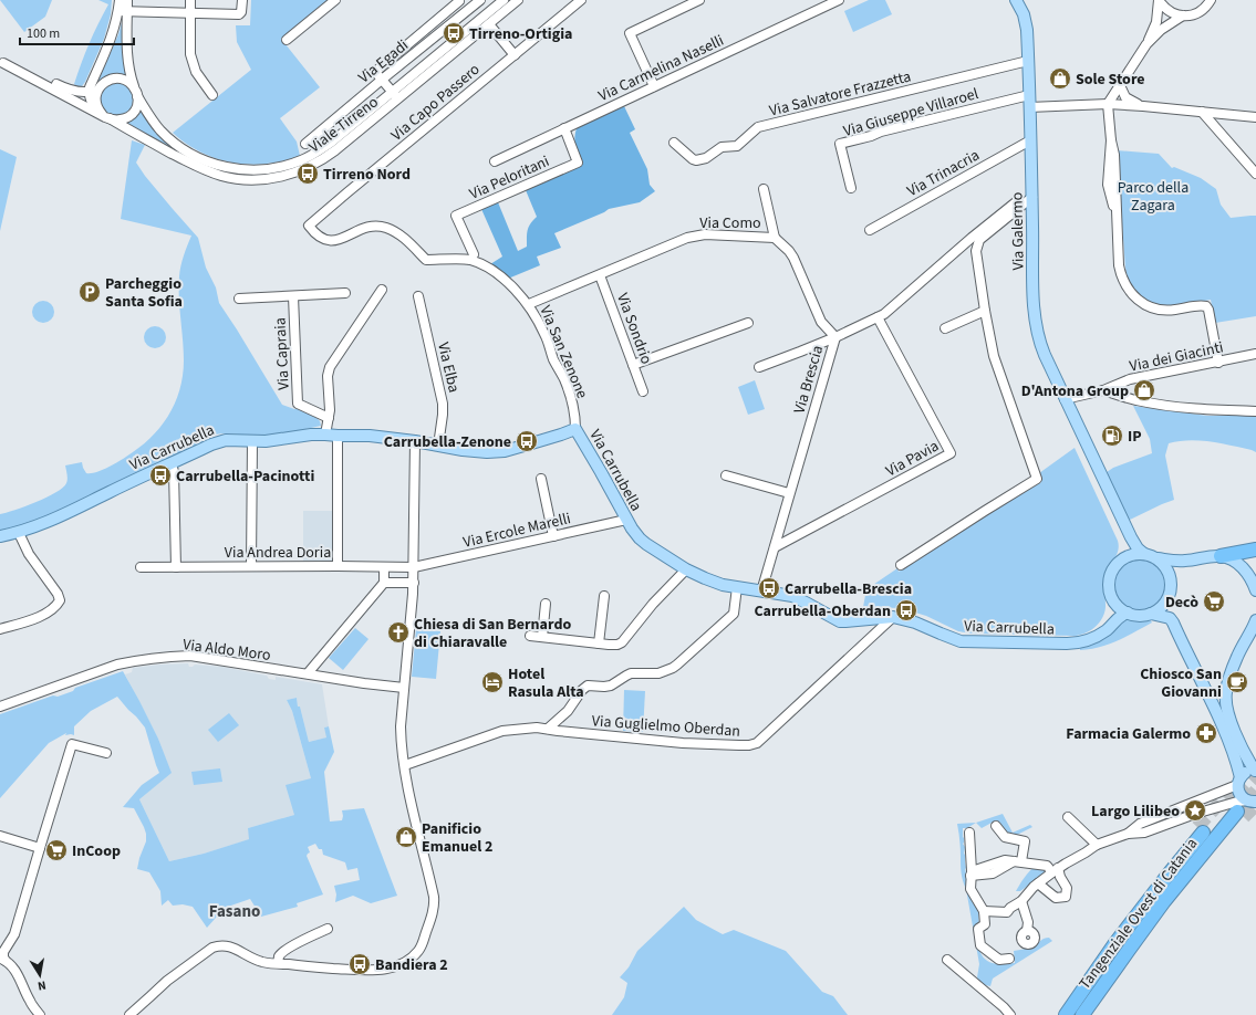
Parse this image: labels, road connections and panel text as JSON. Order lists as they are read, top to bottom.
{
  "streets": {
    "highway": ["Tangenziale Ovest di Catania"],
    "main road": ["Via Galermo", "Via Carrubella"],
    "street": [
      "Via Egadi",
      "Via Carmelina Naselli",
      "Via Salvatore Frazzetta",
      "Via Capo Passero",
      "Via Giuseppe Villaroel",
      "Viale Tirreno",
      "Via Trinacria",
      "Via Peloritani",
      "Via Como",
      "Via Sondrio",
      "Via San Zenone",
      "Via Capraia",
      "Via dei Giacinti",
      "Via Elba",
      "Via Brescia",
      "Via Pavia",
      "Via Ercole Marelli",
      "Via Andrea Doria",
      "Via Aldo Moro",
      "Via Guglielmo Oberdan"
    ]
  },
  "crossings": [
    ["Via Carmelina Naselli", "Via Peloritani"],
    ["Via Salvatore Frazzetta", "Via Galermo"],
    ["Via Capo Passero", "Via San Zenone"],
    ["Via Giuseppe Villaroel", "Via Galermo"],
    ["Via Trinacria", "Via Galermo"],
    ["Via Como", "Via Sondrio"],
    ["Via Como", "Via San Zenone"],
    ["Via Como", "Via Brescia"],
    ["Via Galermo", "Via dei Giacinti"],
    ["Via Galermo", "Via Brescia"],
    ["Via San Zenone", "Via Carrubella"],
    ["Via Elba", "Via Carrubella"],
    ["Via Brescia", "Via Carrubella"],
    ["Via Brescia", "Via Pavia"],
    ["Via Carrubella", "Via Ercole Marelli"],
    ["Via Carrubella", "Via Guglielmo Oberdan"],
    ["Via Ercole Marelli", "Via Andrea Doria"]
  ],
  "districts": ["Fasano"],
  "parks": ["Parco della Zagara"],
  "places": {
    "bus stop": [
      "Tirreno-Ortigia",
      "Tirreno Nord",
      "Carrubella-Zenone",
      "Carrubella-Pacinotti",
      "Carrubella-Brescia",
      "Carrubella-Oberdan",
      "Bandiera 2"
    ],
    "shop": ["Sole Store", "D'Antona Group", "Panificio Emanuel 2"],
    "parking": ["Parcheggio Santa Sofia"],
    "fuel station": ["IP"],
    "supermarket": ["Decò", "InCoop"],
    "church": ["Chiesa di San Bernardo di Chiaravalle"],
    "hotel": ["Hotel Rasula Alta"],
    "cafe": ["Chiosco San Giovanni"],
    "pharmacy": ["Farmacia Galermo"],
    "place": ["Largo Lilibeo"]
  },
  "scale_bar": "100 m",
  "north": "bottom"
}
